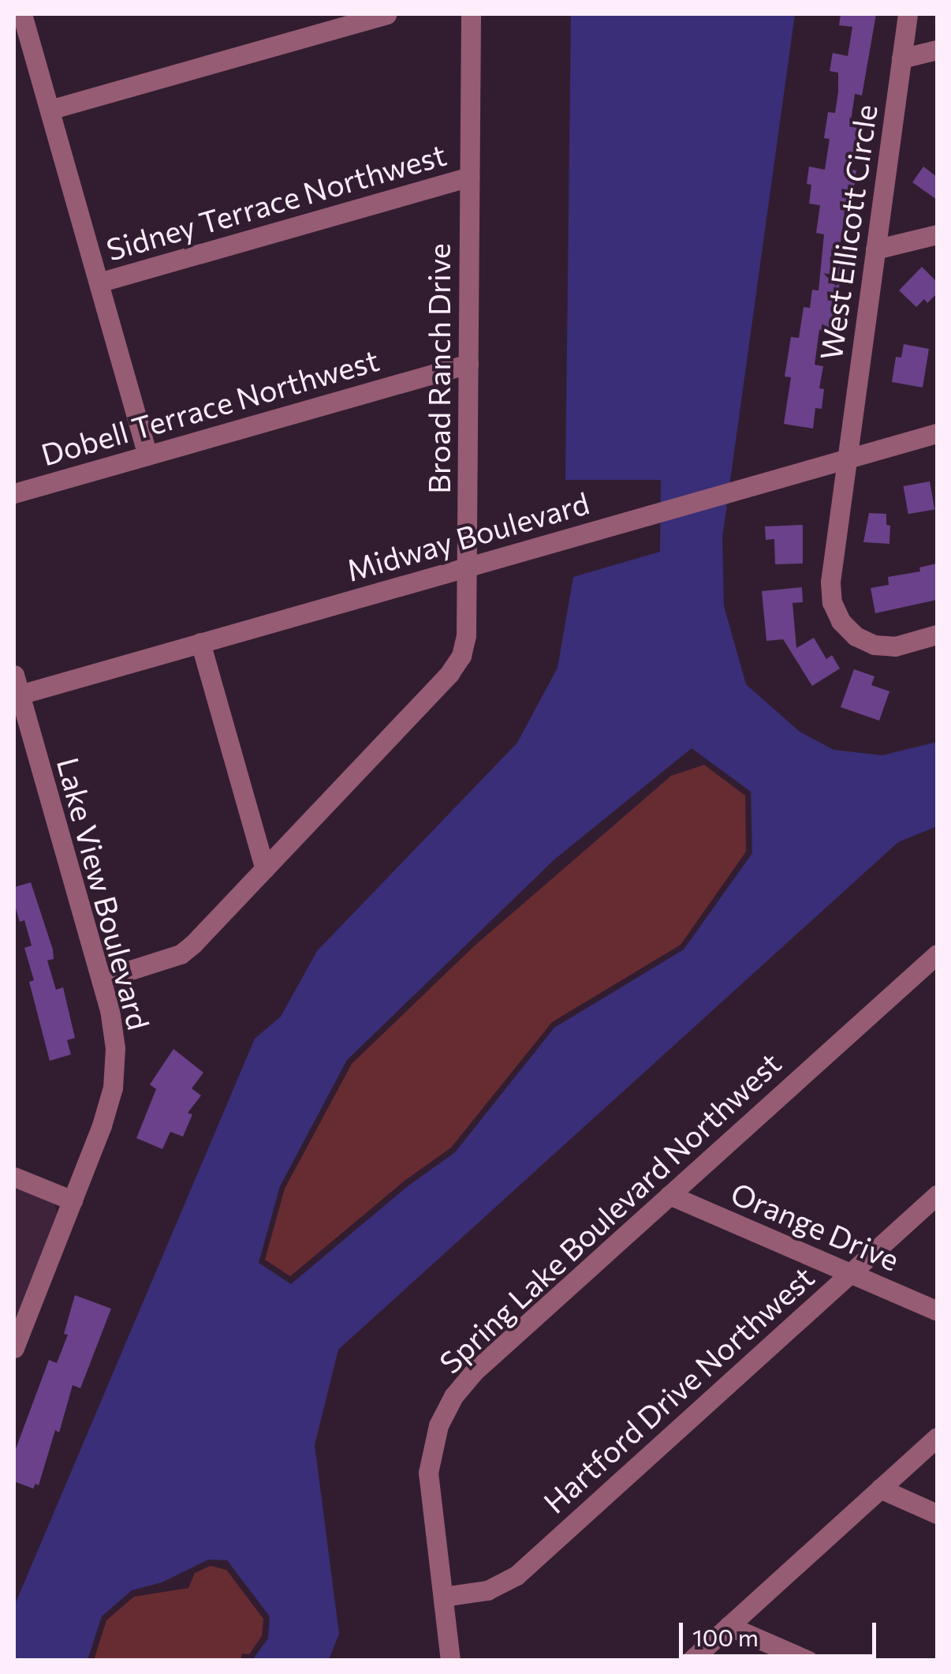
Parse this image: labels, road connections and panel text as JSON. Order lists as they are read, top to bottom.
{
  "streets": {
    "street": [
      "Sidney Terrace Northwest",
      "West Ellicott Circle",
      "Broad Ranch Drive",
      "Dobell Terrace Northwest",
      "Midway Boulevard",
      "Lake View Boulevard",
      "Spring Lake Boulevard Northwest",
      "Orange Drive",
      "Hartford Drive Northwest"
    ]
  },
  "crossings": [
    ["Sidney Terrace Northwest", "Broad Ranch Drive"],
    ["West Ellicott Circle", "Midway Boulevard"],
    ["Broad Ranch Drive", "Dobell Terrace Northwest"],
    ["Broad Ranch Drive", "Midway Boulevard"],
    ["Broad Ranch Drive", "Lake View Boulevard"],
    ["Midway Boulevard", "Lake View Boulevard"],
    ["Spring Lake Boulevard Northwest", "Orange Drive"],
    ["Spring Lake Boulevard Northwest", "Hartford Drive Northwest"],
    ["Orange Drive", "Hartford Drive Northwest"]
  ],
  "scale_bar": "100 m"
}
